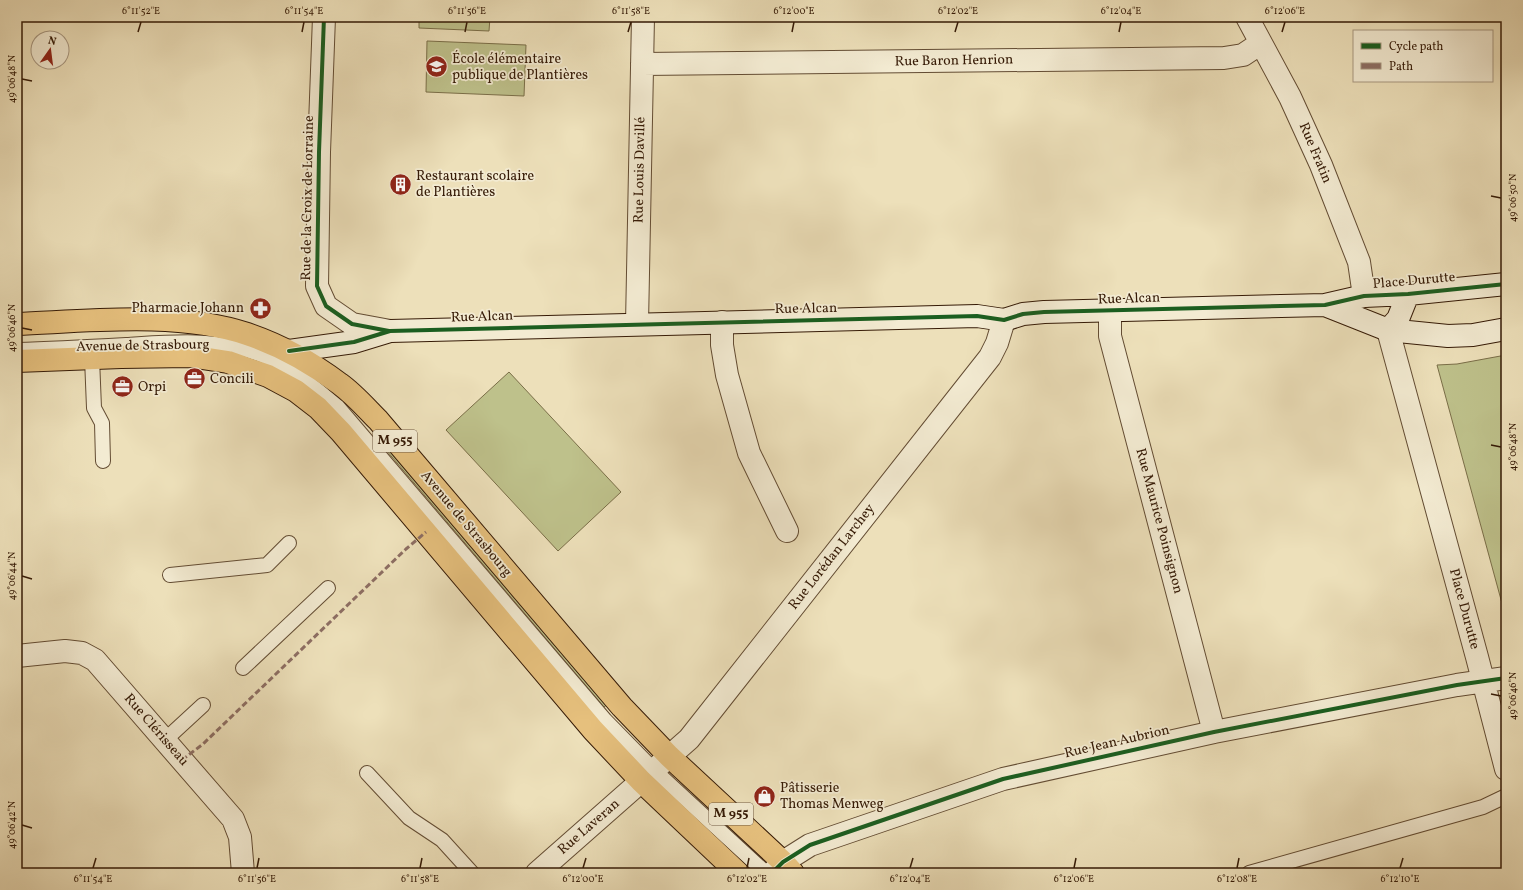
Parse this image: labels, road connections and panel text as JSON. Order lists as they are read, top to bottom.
{
  "streets": {
    "main road": ["Avenue de Strasbourg", "M 955"],
    "street": [
      "Rue Baron Henrion",
      "Rue Fratin",
      "Rue Louis Davillé",
      "Rue de la Croix de Lorraine",
      "Place Durutte",
      "Rue Alcan",
      "Rue Maurice Poinsignon",
      "Rue Lorédan Larchey",
      "Rue Clérisseau",
      "Rue Jean Aubrion",
      "Rue Laveran"
    ]
  },
  "crossings": [
    ["Rue Baron Henrion", "Rue Fratin"],
    ["Rue Baron Henrion", "Rue Louis Davillé"],
    ["Rue Fratin", "Place Durutte"],
    ["Rue Louis Davillé", "Rue Alcan"],
    ["Rue de la Croix de Lorraine", "Rue Alcan"],
    ["Place Durutte", "Rue Alcan"],
    ["Place Durutte", "Rue Jean Aubrion"],
    ["Rue Alcan", "Avenue de Strasbourg"],
    ["Rue Alcan", "Rue Maurice Poinsignon"],
    ["Rue Alcan", "Rue Lorédan Larchey"],
    ["Avenue de Strasbourg", "Rue Lorédan Larchey"],
    ["Avenue de Strasbourg", "Rue Jean Aubrion"],
    ["Avenue de Strasbourg", "Rue Laveran"],
    ["Rue Maurice Poinsignon", "Rue Jean Aubrion"],
    ["Rue Lorédan Larchey", "Rue Laveran"]
  ],
  "places": {
    "school or university": ["École élémentaire publique de Plantières"],
    "building": ["Restaurant scolaire de Plantières"],
    "pharmacy": ["Pharmacie Johann"],
    "office": ["Concili", "Orpi"],
    "shop": ["Pâtisserie Thomas Menweg"]
  },
  "legend": ["Cycle path", "Path"],
  "north": "top",
  "coordinates": [
    "6°11'52\"E",
    "6°11'54\"E",
    "6°11'56\"E",
    "6°11'58\"E",
    "6°12'00\"E",
    "6°12'02\"E",
    "6°12'04\"E",
    "6°12'06\"E",
    "49°06'48\"N",
    "49°06'50\"N",
    "49°06'46\"N",
    "49°06'44\"N",
    "49°06'42\"N",
    "6°12'08\"E",
    "6°12'10\"E"
  ]
}
